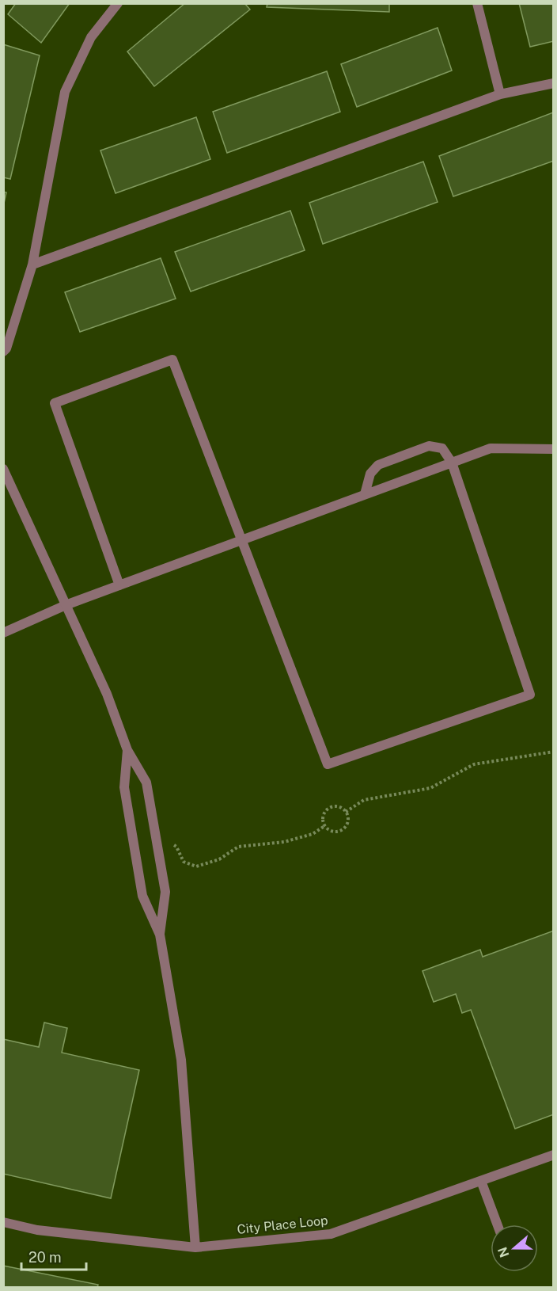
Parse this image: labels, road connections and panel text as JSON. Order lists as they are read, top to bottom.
{
  "streets": {
    "street": ["City Place Loop"]
  },
  "scale_bar": "20 m",
  "north": "left"
}
